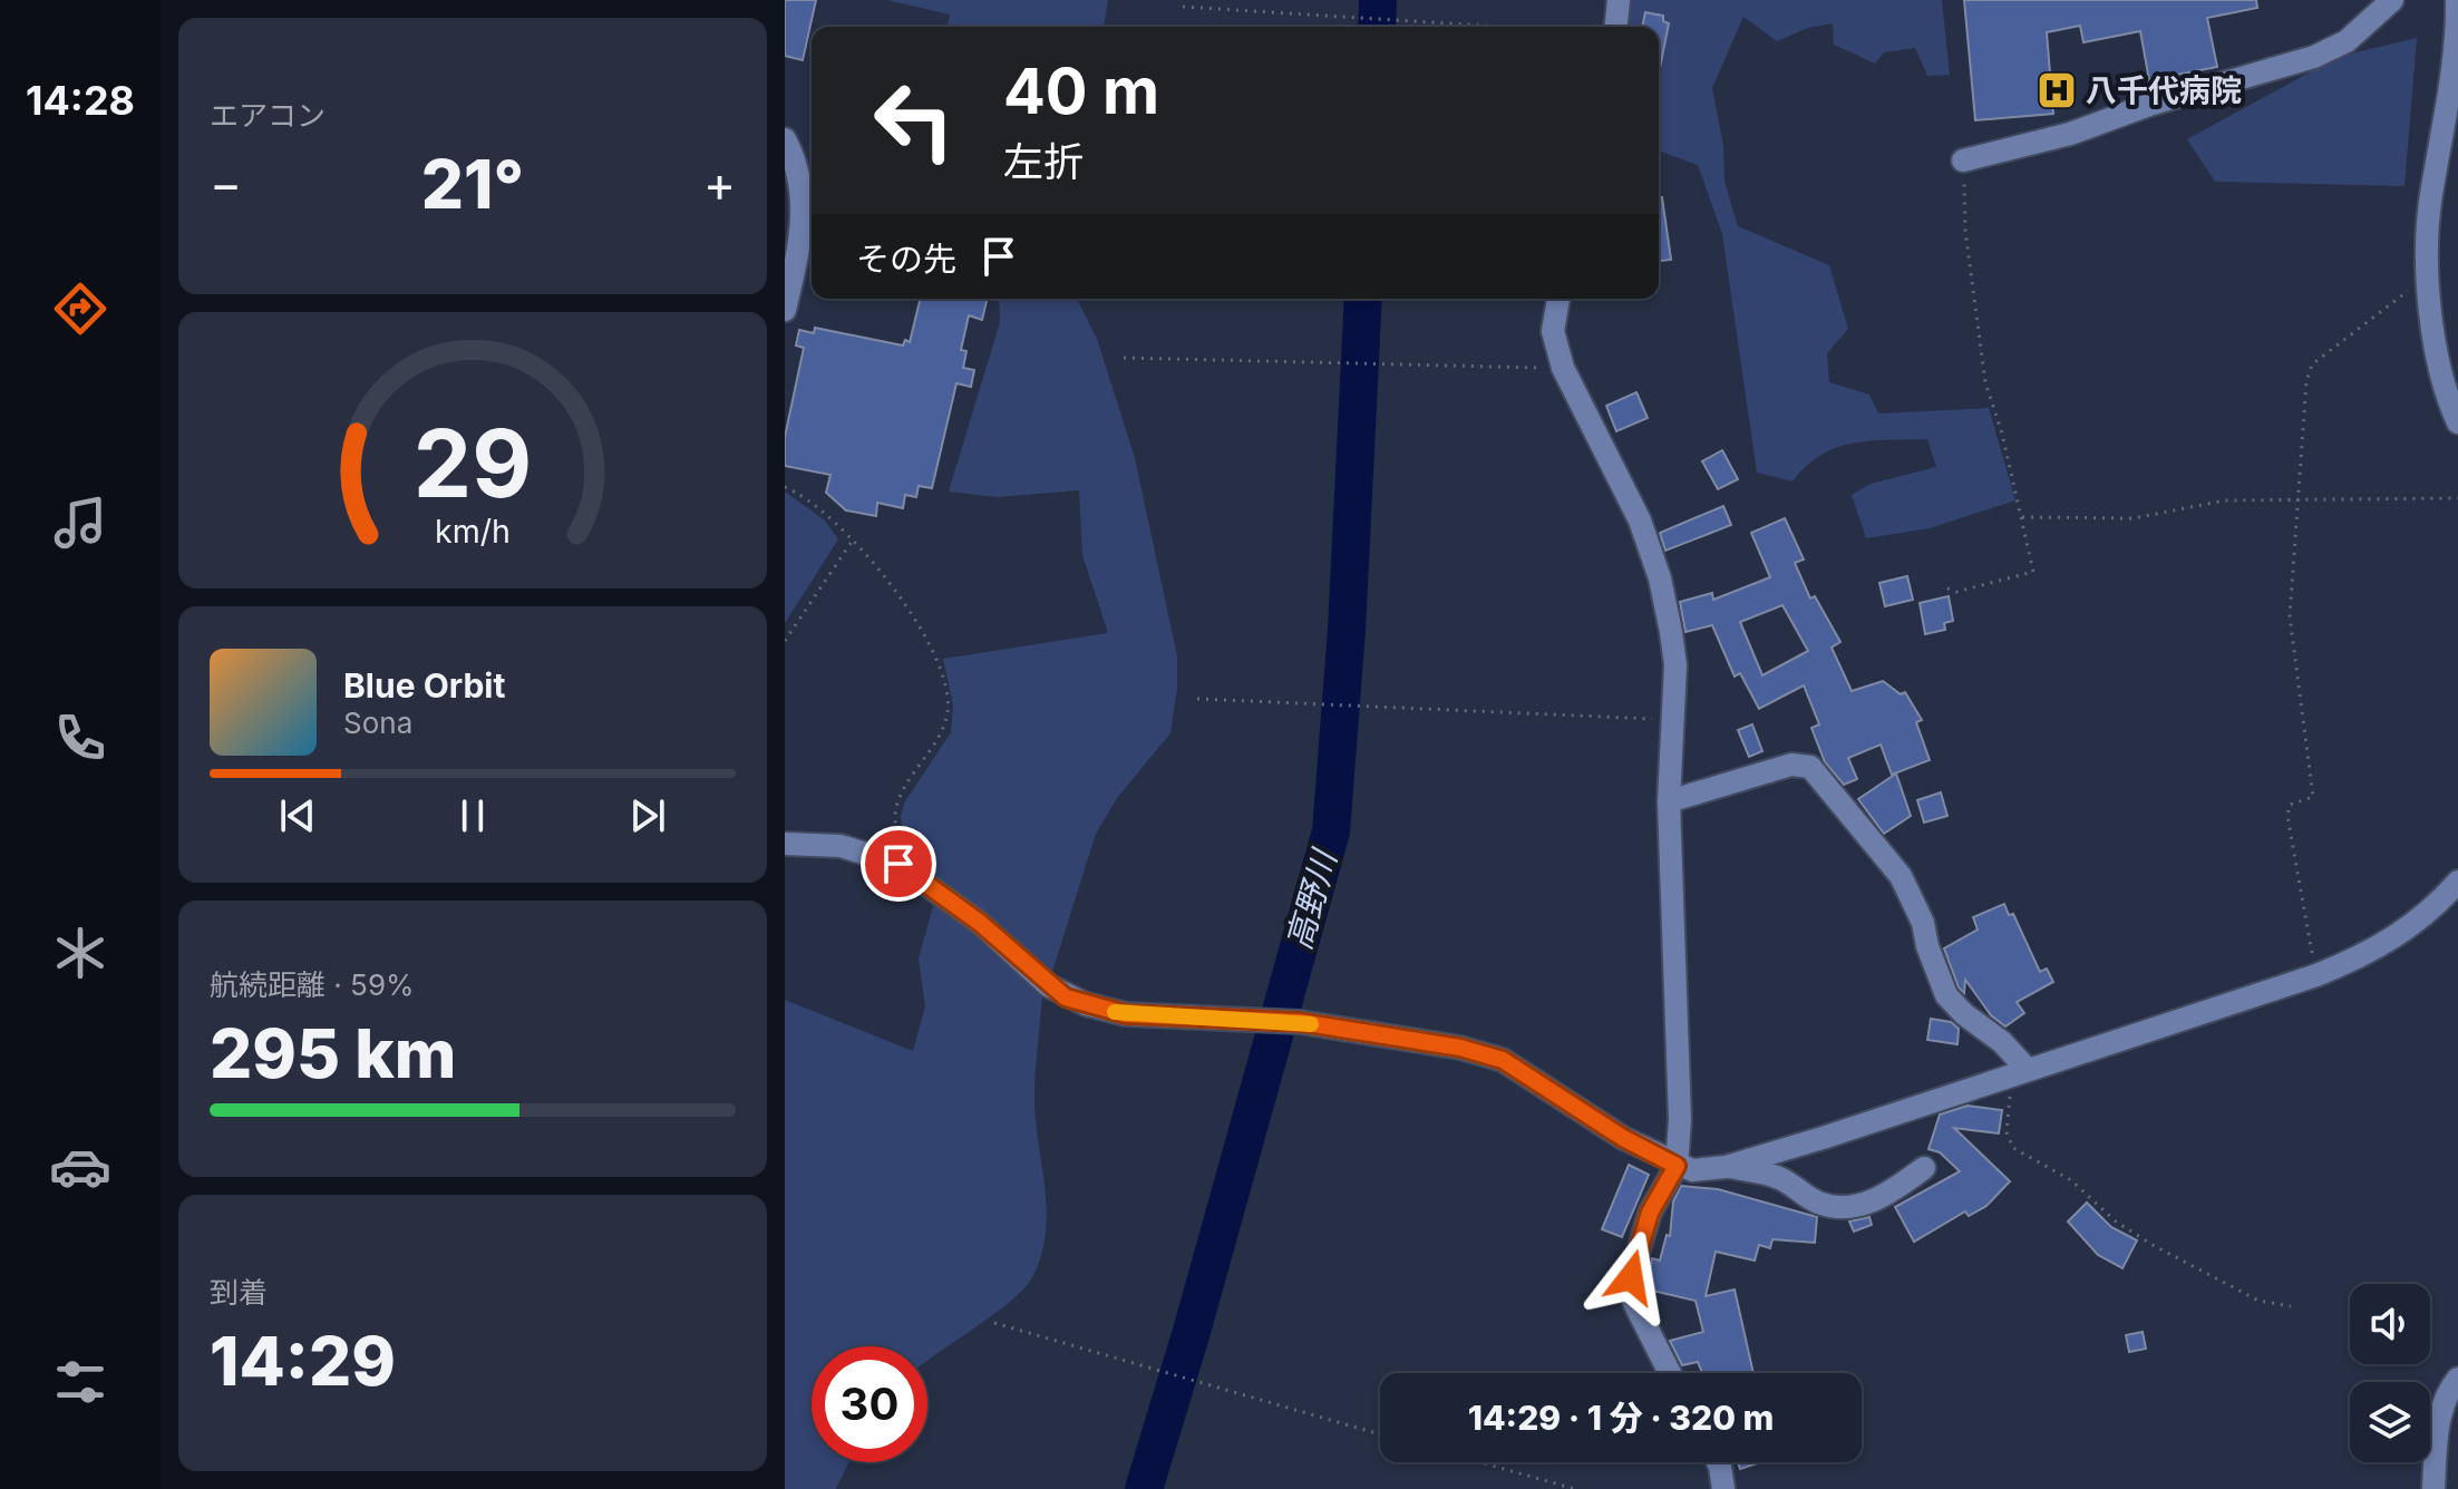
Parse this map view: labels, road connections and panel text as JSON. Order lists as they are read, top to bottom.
{
  "water": ["高野川"],
  "places": {
    "hospital": ["八千代病院"]
  },
  "page": {
    "tabs": "14:28",
    "tile": [
      "エアコン",
      ["航続距離 · 59%", "295 km"],
      ["到着", "14:29"]
    ],
    "turn": ["40 m", "左折"],
    "heat": ["−", "21°", "+"],
    "then": "その先",
    "song": ["Blue Orbit", "Sona"],
    "limit": "30",
    "trip": "14:29 · 1 分 · 320 m",
    "gauge": ["29", "km/h"]
  }
}
